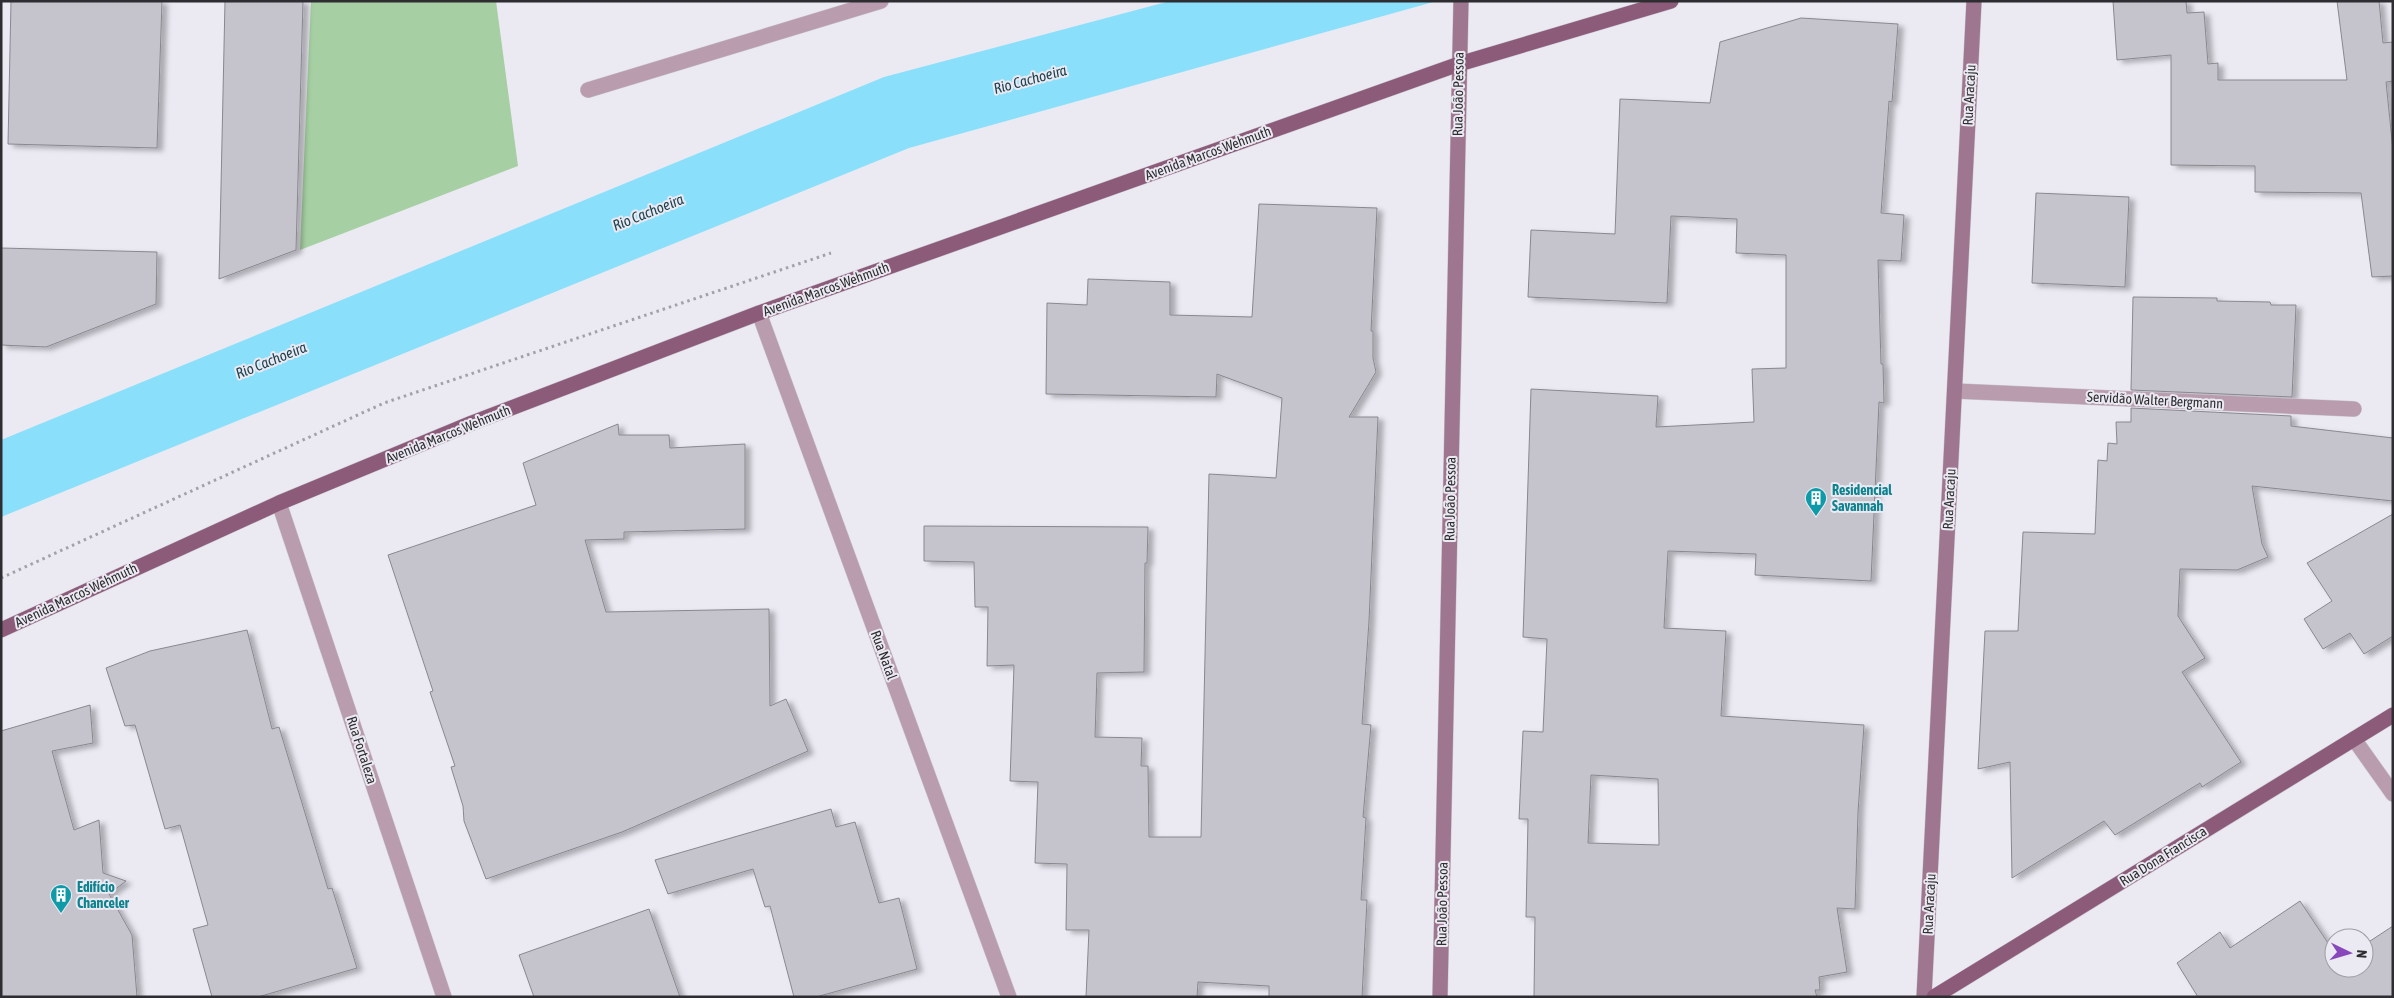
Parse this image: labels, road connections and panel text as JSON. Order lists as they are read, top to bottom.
{
  "streets": {
    "main road": ["Avenida Marcos Wehmuth", "Rua Dona Francisca"],
    "street": [
      "Rua João Pessoa",
      "Rua Aracaju",
      "Servidão Walter Bergmann",
      "Rua Natal",
      "Rua Fortaleza"
    ]
  },
  "crossings": [
    ["Rua João Pessoa", "Avenida Marcos Wehmuth"],
    ["Rua Aracaju", "Servidão Walter Bergmann"],
    ["Avenida Marcos Wehmuth", "Rua Natal"],
    ["Avenida Marcos Wehmuth", "Rua Fortaleza"]
  ],
  "water": ["Rio Cachoeira"],
  "places": {
    "building": ["Residencial Savannah", "Edifício Chanceler"]
  },
  "north": "right"
}
